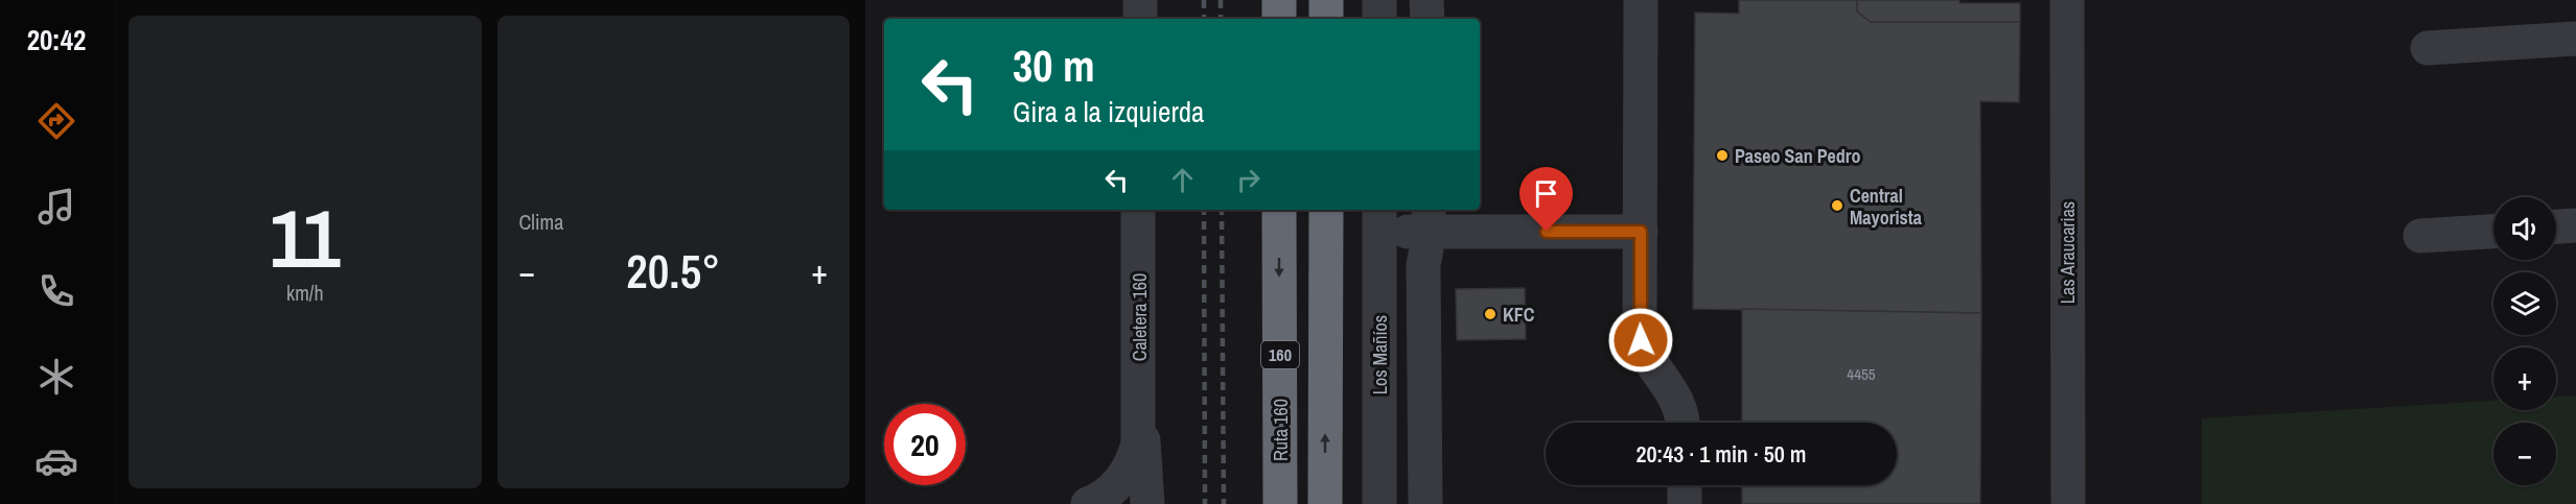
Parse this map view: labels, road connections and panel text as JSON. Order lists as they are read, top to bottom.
{
  "streets": {
    "highway": ["160", "Ruta 160"],
    "street": ["Las Araucarias", "Caletera 160", "Los Mañíos"]
  },
  "places": ["Paseo San Pedro", "Central Mayorista", "KFC"],
  "house_numbers": ["4455"],
  "page": {
    "tabs": "20:42",
    "tile": [
      ["11", "km/h"],
      "Clima"
    ],
    "turn": ["30 m", "Gira a la izquierda"],
    "map_buttons": ["+", "−"],
    "heat": ["−", "20.5°", "+"],
    "limit": "20",
    "trip": "20:43 · 1 min · 50 m"
  }
}
